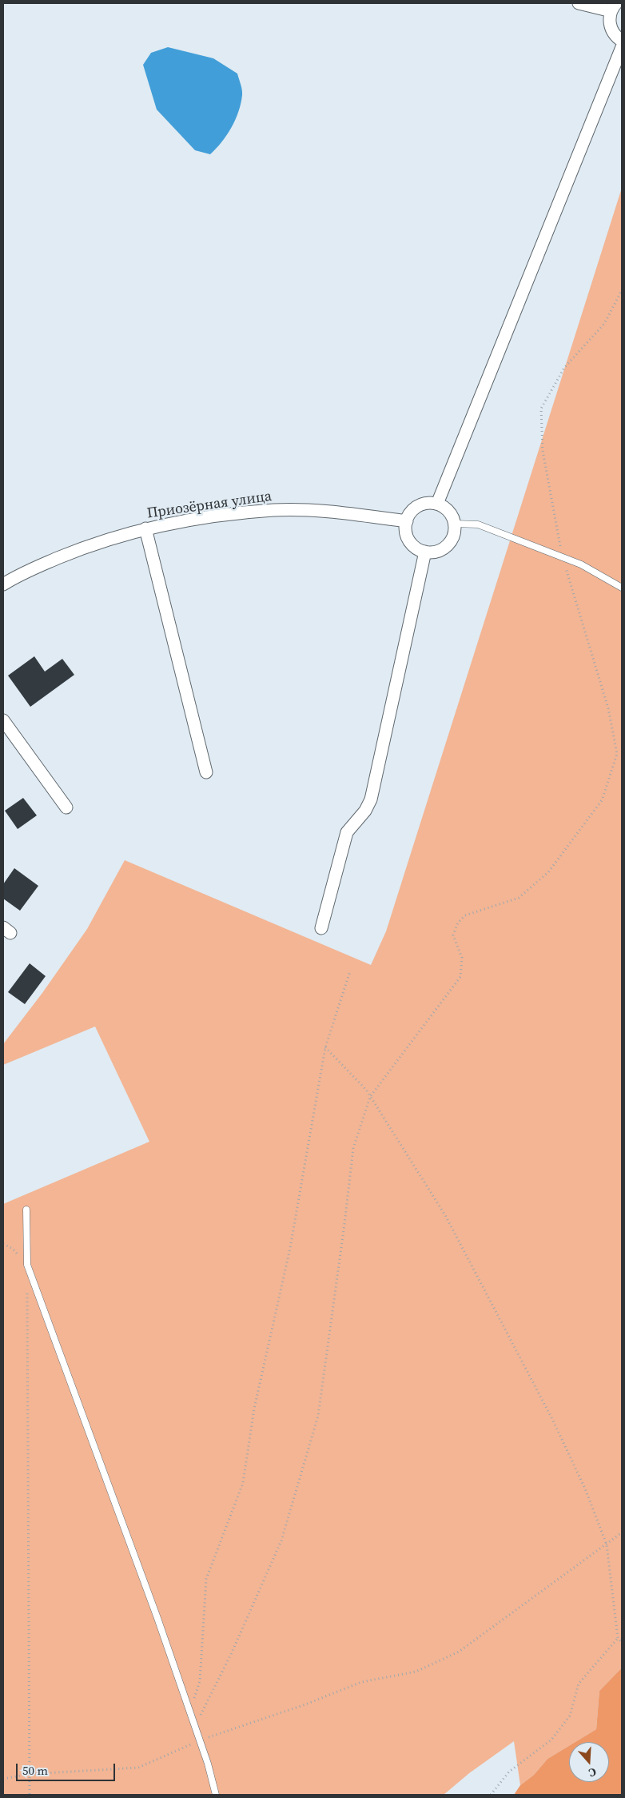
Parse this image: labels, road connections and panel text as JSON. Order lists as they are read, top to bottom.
{
  "streets": {
    "street": ["Приозёрная улица"]
  },
  "scale_bar": "50 m",
  "north": "bottom"
}
